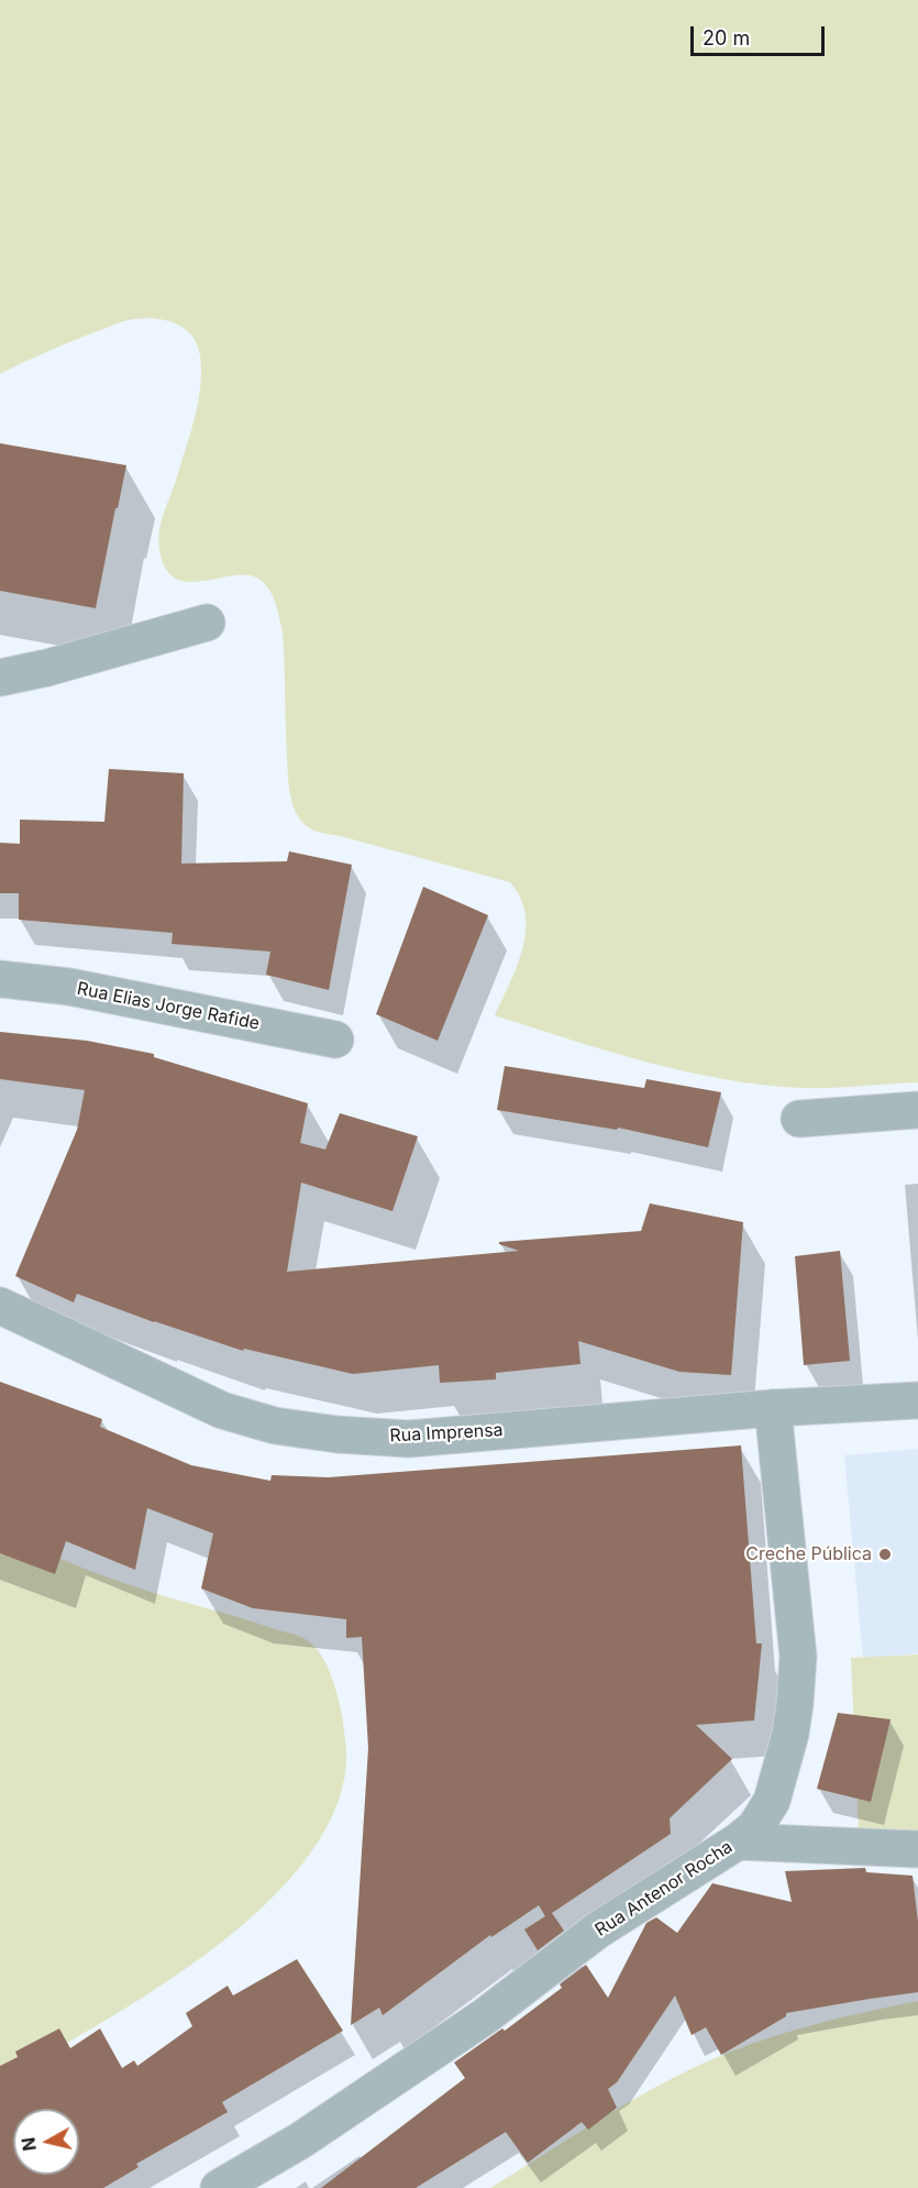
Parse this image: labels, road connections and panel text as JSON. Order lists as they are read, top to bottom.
{
  "streets": {
    "street": ["Rua Elias Jorge Rafide", "Rua Imprensa", "Rua Antenor Rocha"]
  },
  "crossings": [
    ["Rua Imprensa", "Rua Antenor Rocha"]
  ],
  "places": ["Creche Pública"],
  "scale_bar": "20 m",
  "north": "left"
}
